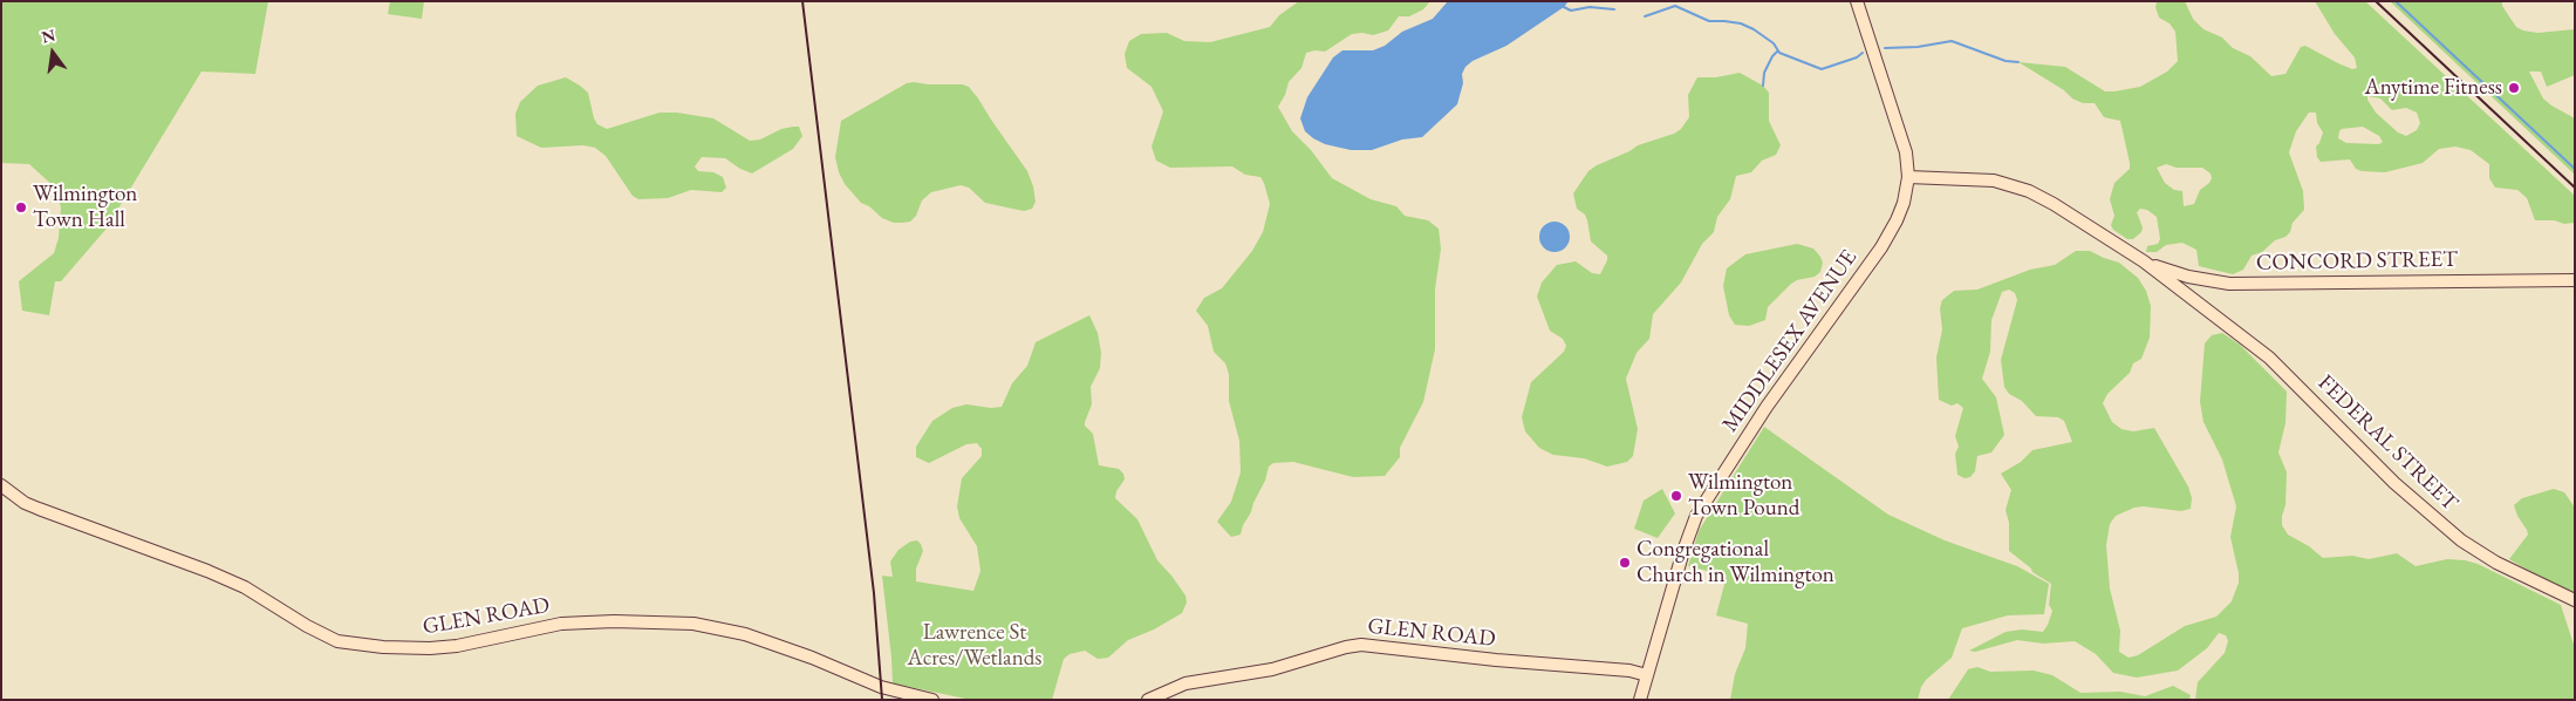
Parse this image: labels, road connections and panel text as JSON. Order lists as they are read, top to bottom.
{
  "streets": {
    "street": [
      "CONCORD STREET",
      "MIDDLESEX AVENUE",
      "FEDERAL STREET",
      "GLEN ROAD"
    ]
  },
  "crossings": [
    ["CONCORD STREET", "FEDERAL STREET"],
    ["MIDDLESEX AVENUE", "FEDERAL STREET"],
    ["MIDDLESEX AVENUE", "GLEN ROAD"]
  ],
  "parks": ["Lawrence St Acres/Wetlands"],
  "places": [
    "Anytime Fitness",
    "Wilmington Town Hall",
    "Wilmington Town Pound",
    "Congregational Church in Wilmington"
  ],
  "north": "top"
}
